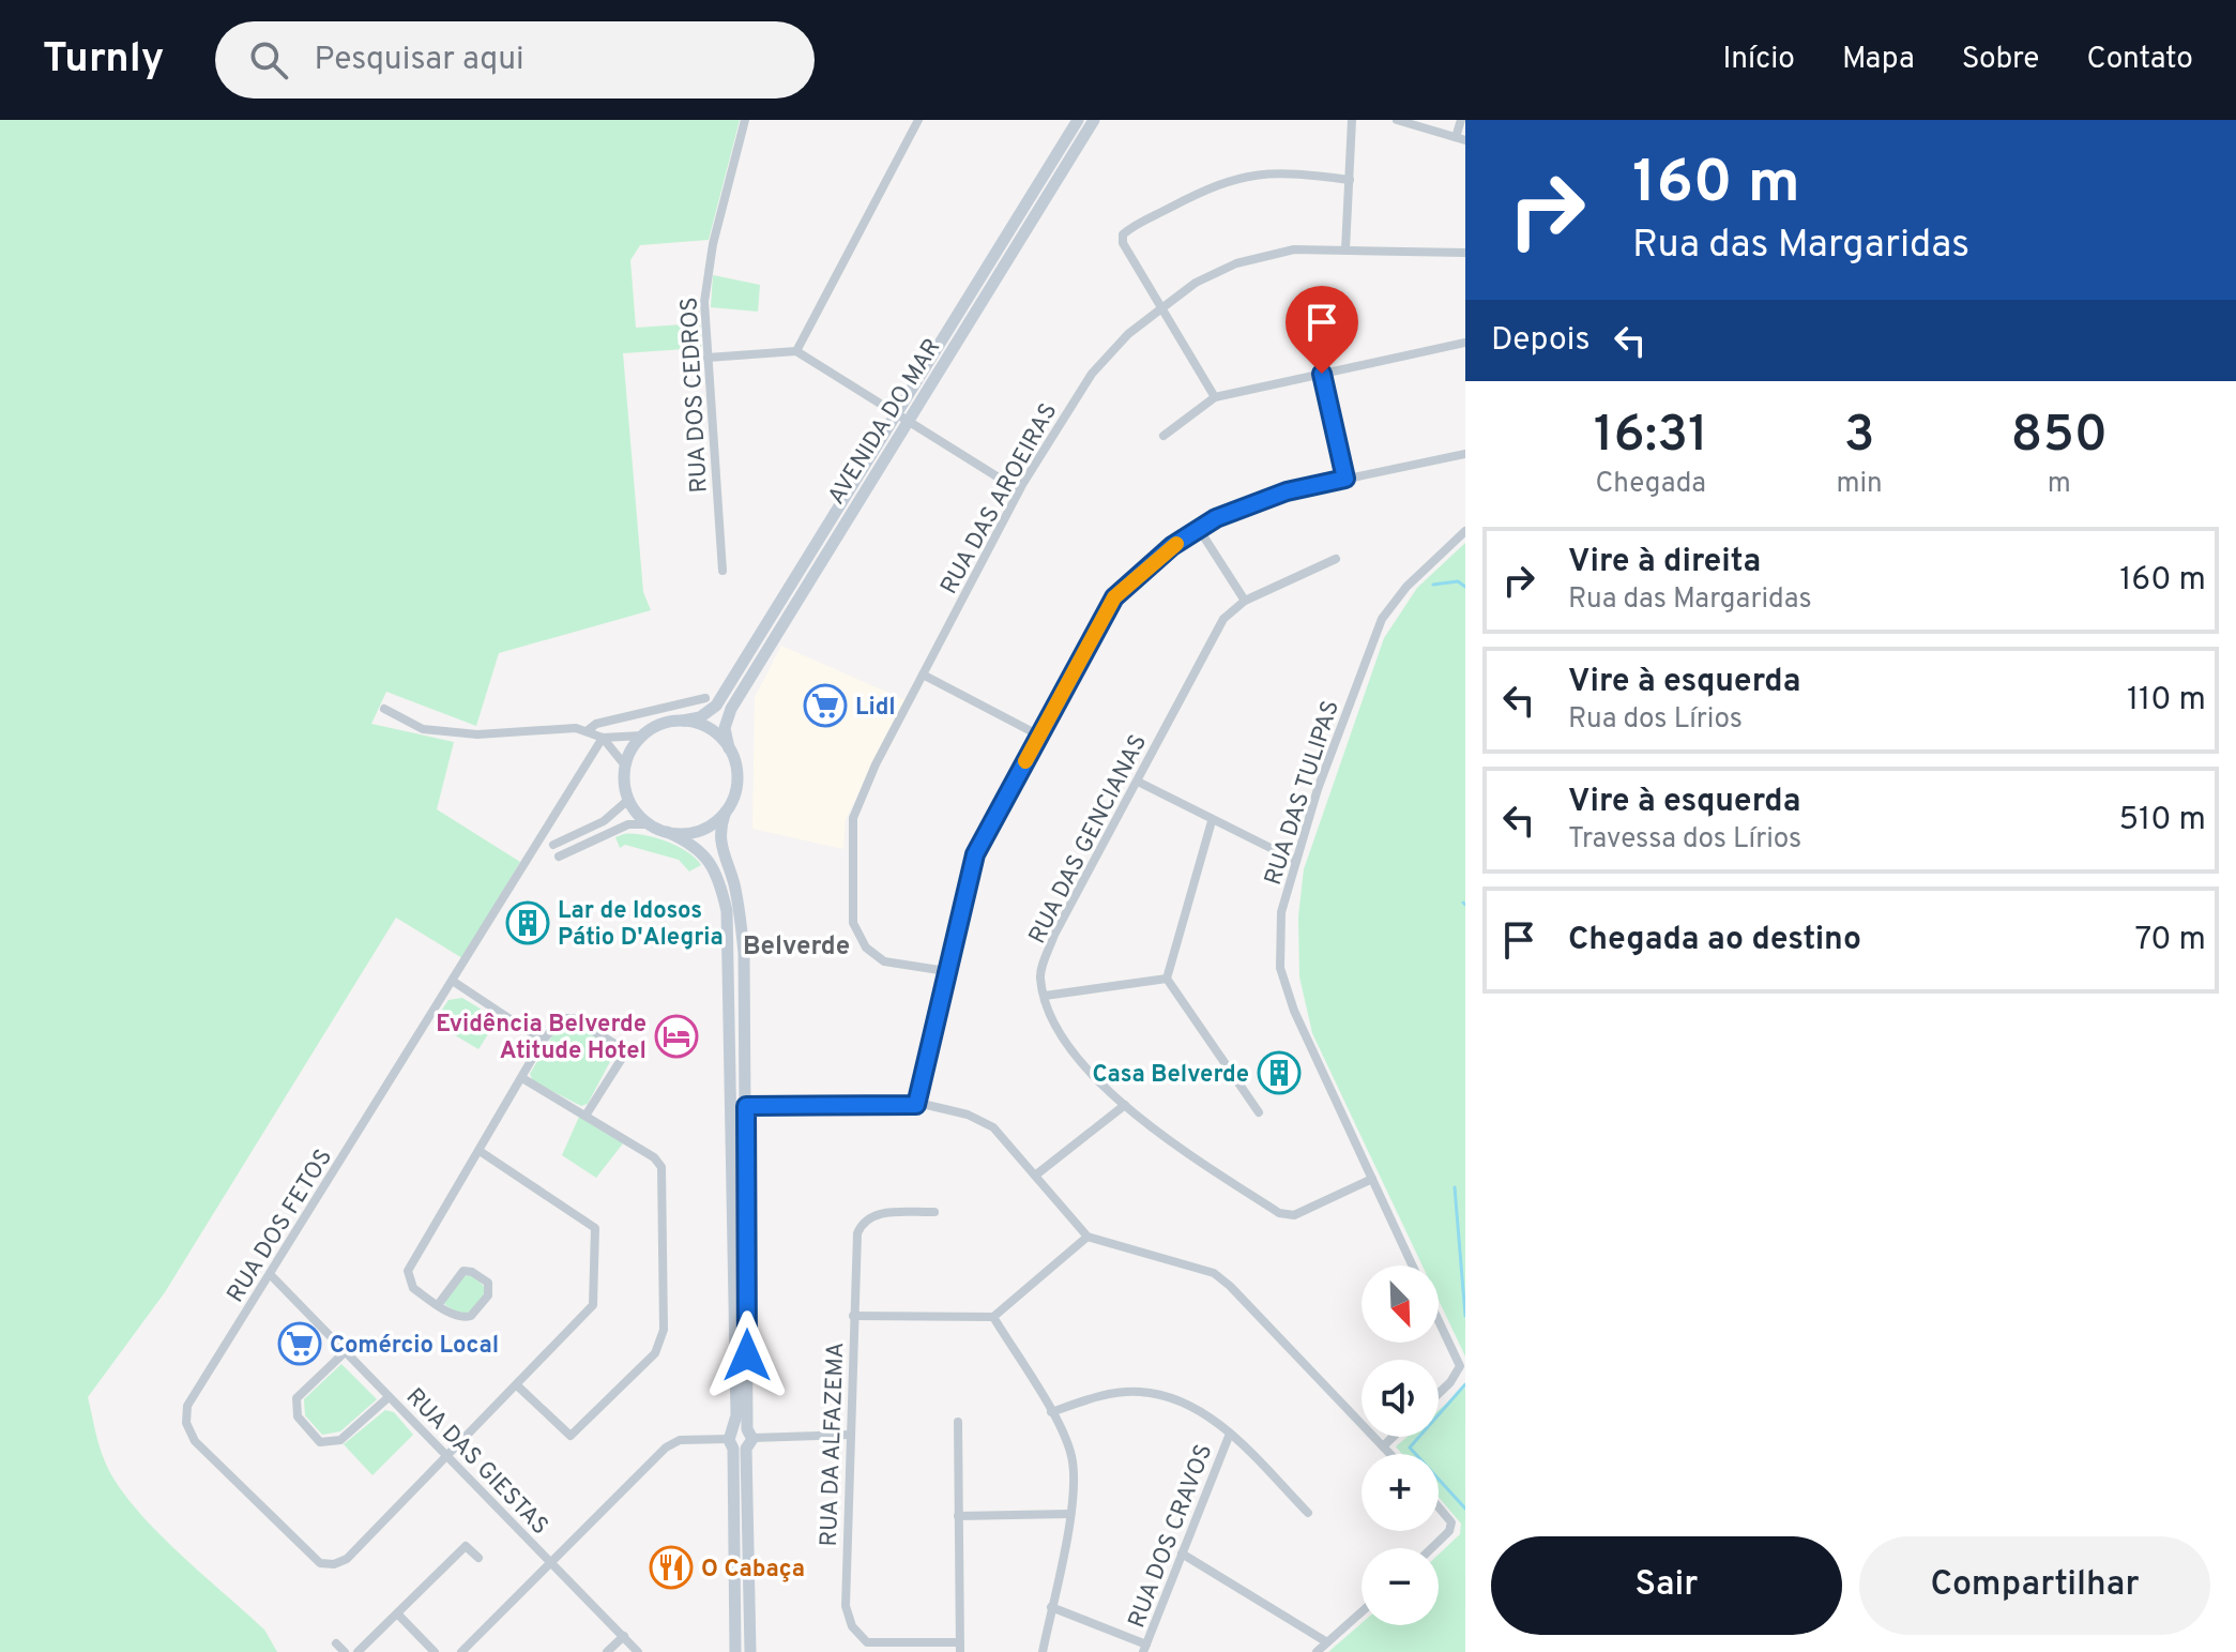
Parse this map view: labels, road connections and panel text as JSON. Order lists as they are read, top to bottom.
{
  "streets": {
    "main road": ["AVENIDA DO MAR"],
    "street": [
      "RUA DOS CEDROS",
      "RUA DAS AROEIRAS",
      "RUA DAS TULIPAS",
      "RUA DAS GENCIANAS",
      "RUA DOS FETOS",
      "RUA DA ALFAZEMA",
      "RUA DAS GIESTAS",
      "RUA DOS CRAVOS"
    ]
  },
  "crossings": [
    ["RUA DAS TULIPAS", "RUA DAS GENCIANAS"],
    ["RUA DOS FETOS", "RUA DAS GIESTAS"]
  ],
  "districts": ["Belverde"],
  "places": {
    "supermarket": ["Lidl", "Comércio Local"],
    "building": ["Lar de Idosos Pátio D'Alegria", "Casa Belverde"],
    "hotel": ["Evidência Belverde Atitude Hotel"],
    "restaurant": ["O Cabaça"]
  },
  "north": "bottom right",
  "page": {
    "header": "Turnly",
    "search": "Pesquisar aqui",
    "nav": [
      "Início",
      "Mapa",
      "Sobre",
      "Contato"
    ],
    "turn": ["160 m", "Rua das Margaridas"],
    "then": "Depois",
    "eta": [
      "16:31",
      "Chegada",
      "3",
      "min",
      "850",
      "m"
    ],
    "list": [
      {
        "name": "Vire à direita",
        "note": "Rua das Margaridas",
        "value": "160 m"
      },
      {
        "name": "Vire à esquerda",
        "note": "Rua dos Lírios",
        "value": "110 m"
      },
      {
        "name": "Vire à esquerda",
        "note": "Travessa dos Lírios",
        "value": "510 m"
      },
      {
        "name": "Chegada ao destino",
        "value": "70 m"
      }
    ],
    "map_buttons": ["+", "−"],
    "buttons": ["Sair", "Compartilhar"]
  }
}
